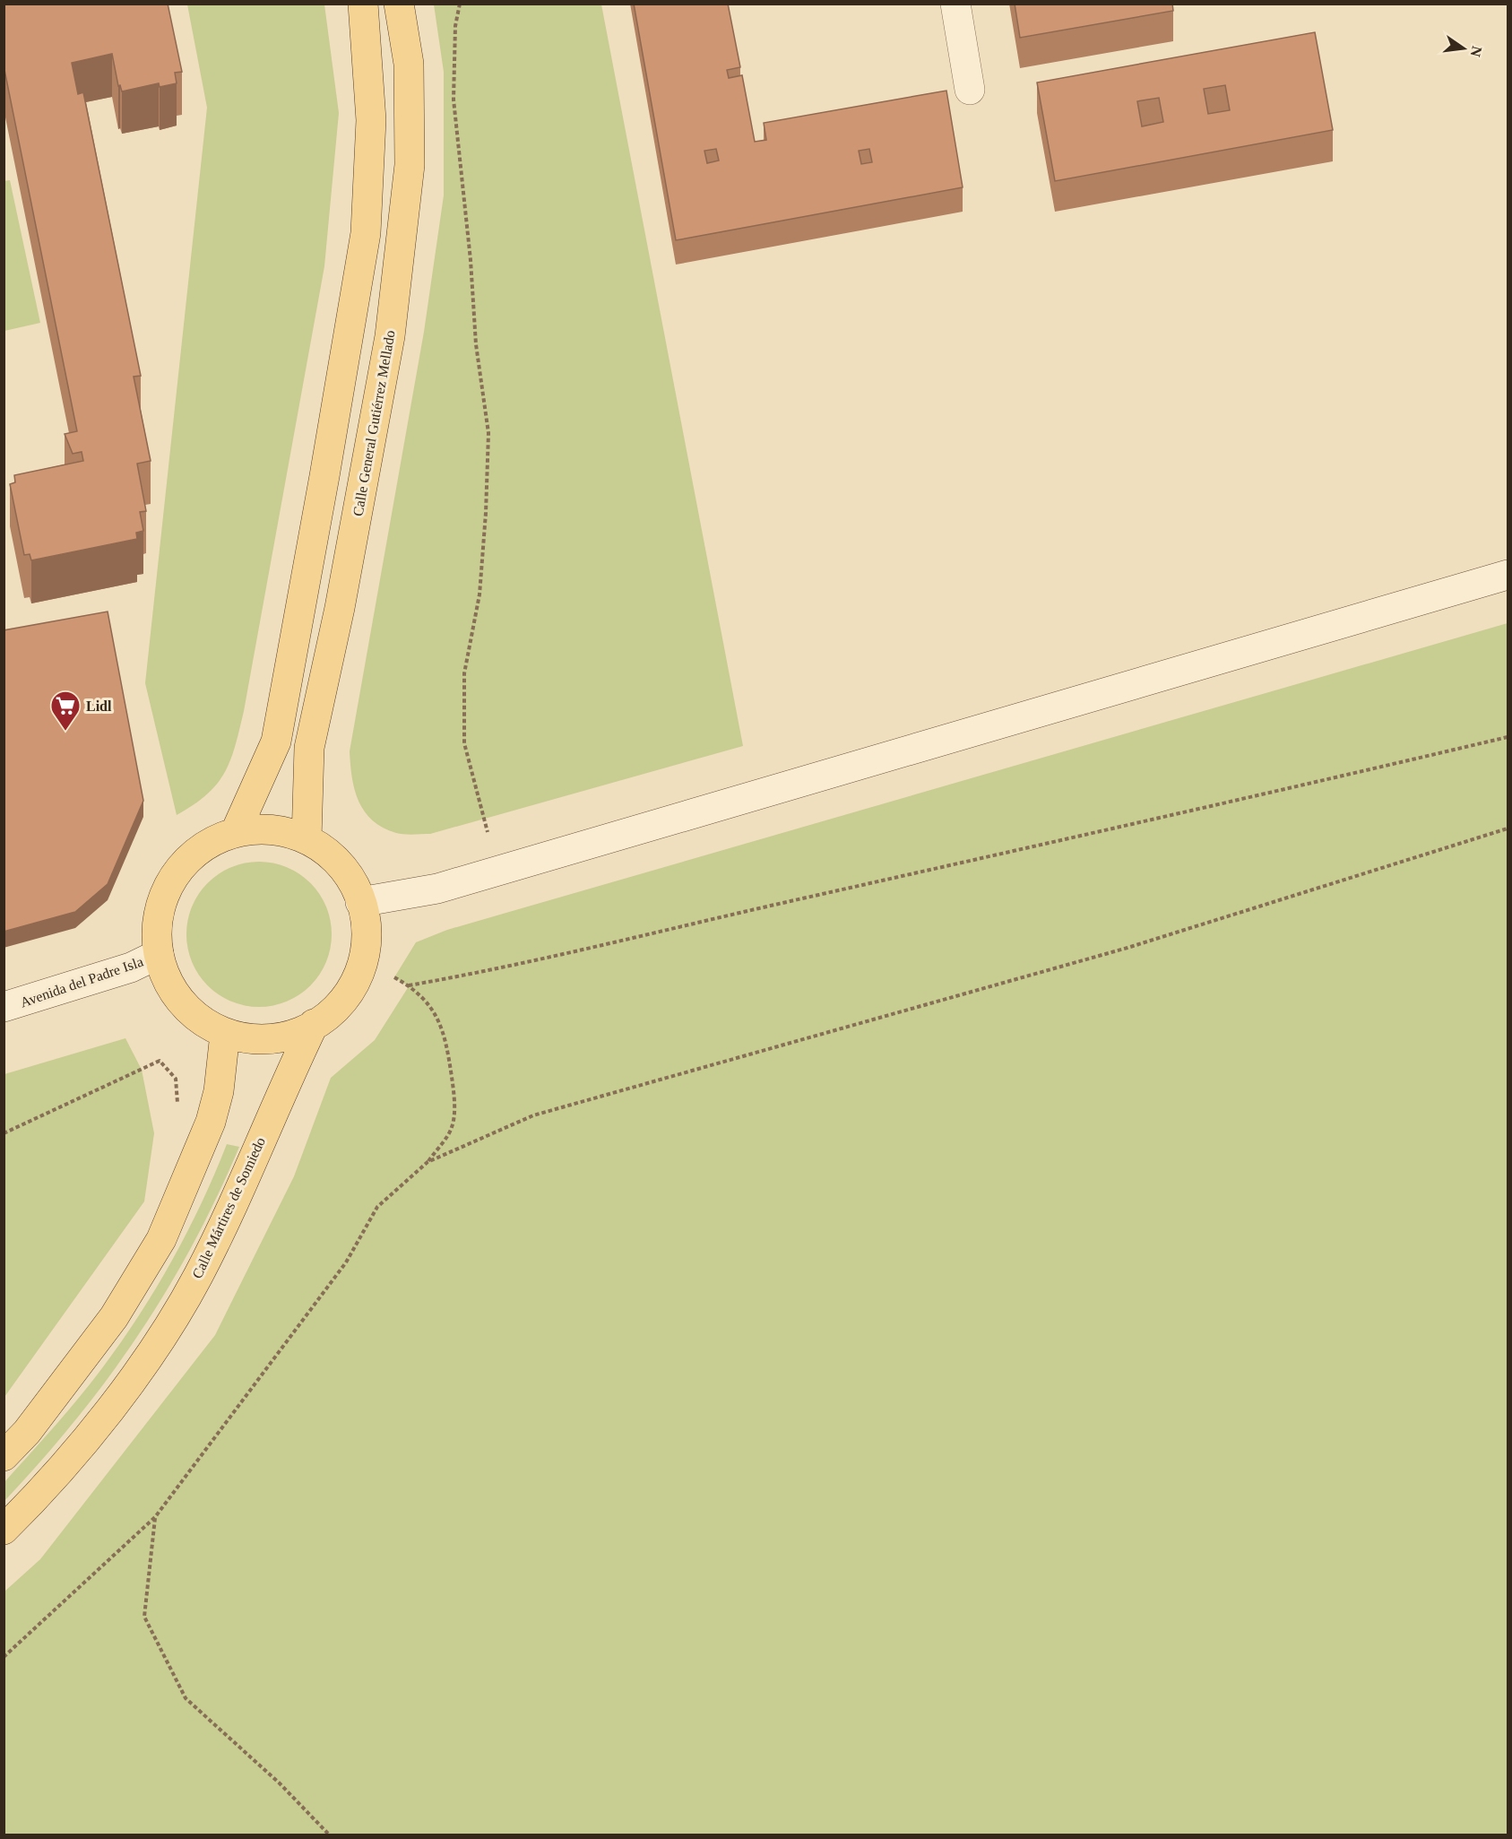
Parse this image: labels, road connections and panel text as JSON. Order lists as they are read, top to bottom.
{
  "streets": {
    "main road": ["Calle General Gutiérrez Mellado", "Calle Mártires de Somiedo"],
    "street": ["Avenida del Padre Isla"]
  },
  "places": {
    "supermarket": ["Lidl"]
  },
  "north": "right"
}
